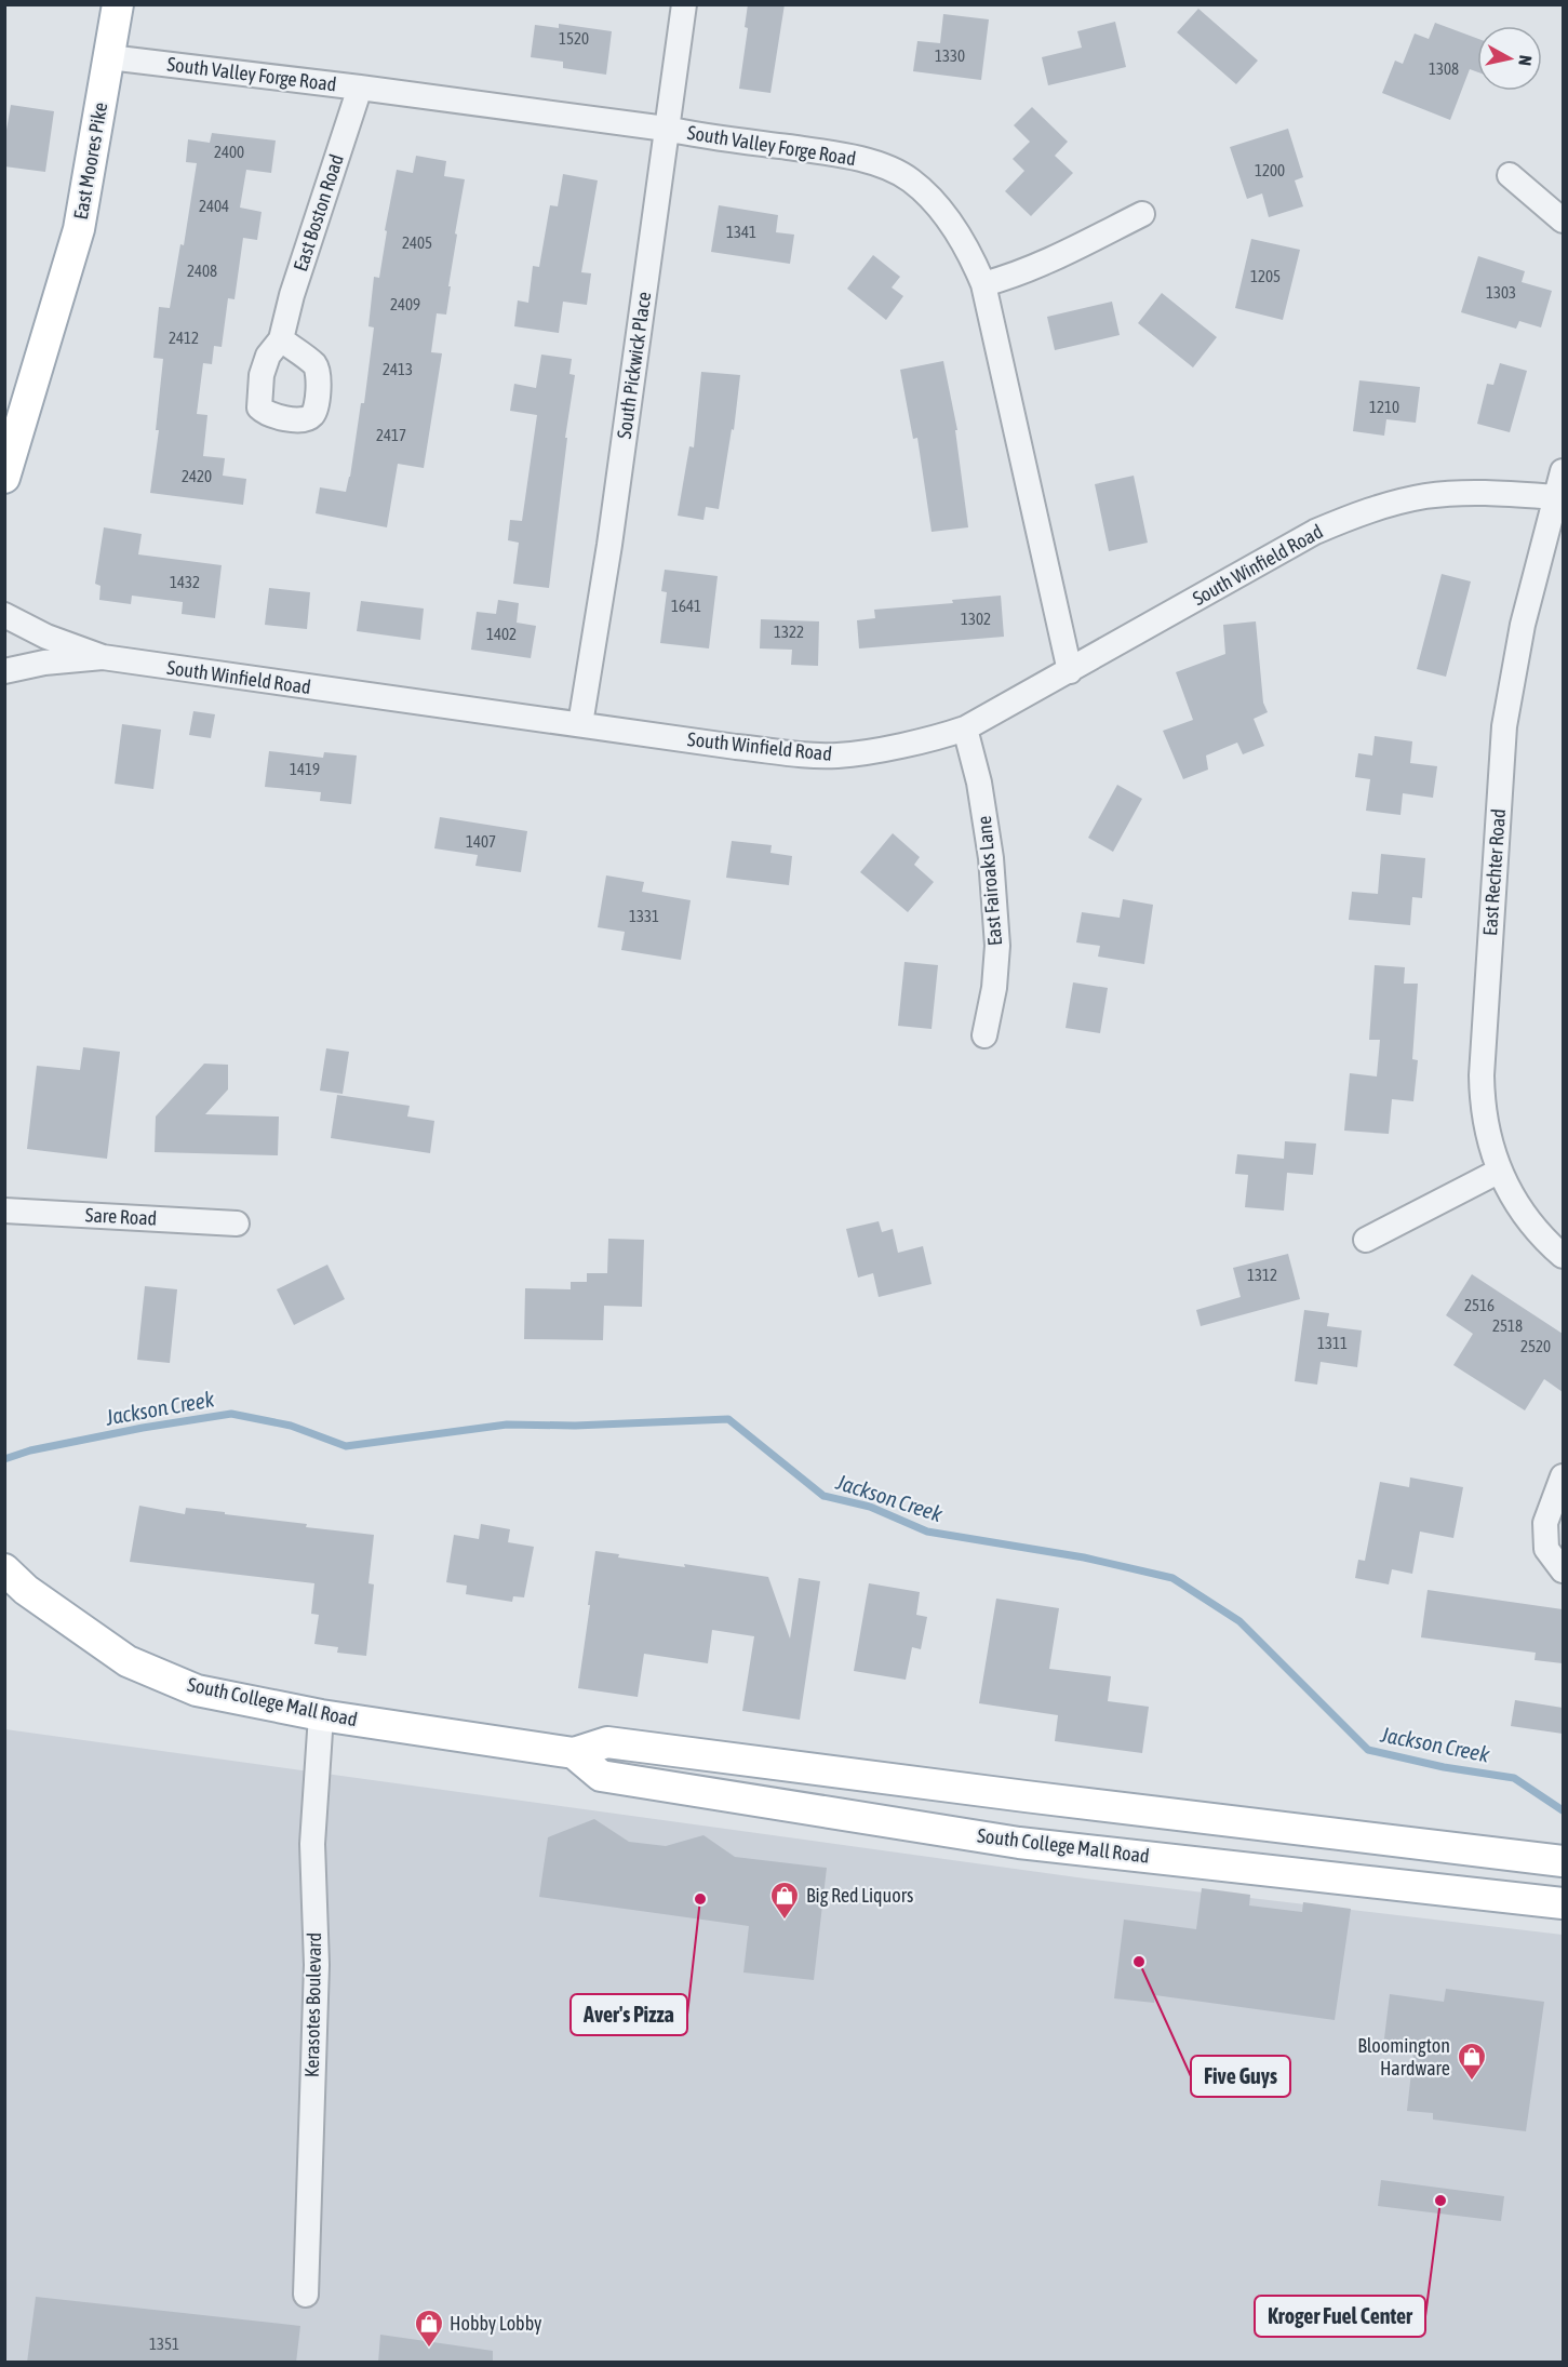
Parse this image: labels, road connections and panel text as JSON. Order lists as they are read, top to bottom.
{
  "streets": {
    "main road": ["East Moores Pike", "South College Mall Road"],
    "street": [
      "South Valley Forge Road",
      "East Boston Road",
      "South Pickwick Place",
      "South Winfield Road",
      "East Rechter Road",
      "East Fairoaks Lane",
      "Sare Road",
      "Kerasotes Boulevard"
    ]
  },
  "crossings": [
    ["South Valley Forge Road", "East Moores Pike"],
    ["South Valley Forge Road", "East Boston Road"],
    ["South Valley Forge Road", "South Pickwick Place"],
    ["South Valley Forge Road", "South Winfield Road"],
    ["South Pickwick Place", "South Winfield Road"],
    ["South Winfield Road", "East Rechter Road"],
    ["South Winfield Road", "East Fairoaks Lane"],
    ["South College Mall Road", "Kerasotes Boulevard"]
  ],
  "water": ["Jackson Creek"],
  "places": {
    "other": ["Aver's Pizza", "Five Guys", "Kroger Fuel Center"],
    "shop": ["Big Red Liquors", "Bloomington Hardware", "Hobby Lobby"]
  },
  "house_numbers": [
    "1520",
    "1330",
    "1308",
    "2400",
    "1200",
    "2404",
    "1341",
    "2405",
    "2408",
    "1205",
    "1303",
    "2409",
    "2412",
    "2413",
    "1210",
    "2417",
    "2420",
    "1432",
    "1641",
    "1302",
    "1322",
    "1402",
    "1419",
    "1407",
    "1331",
    "1312",
    "2516",
    "2518",
    "1311",
    "2520",
    "1351"
  ],
  "north": "right"
}
